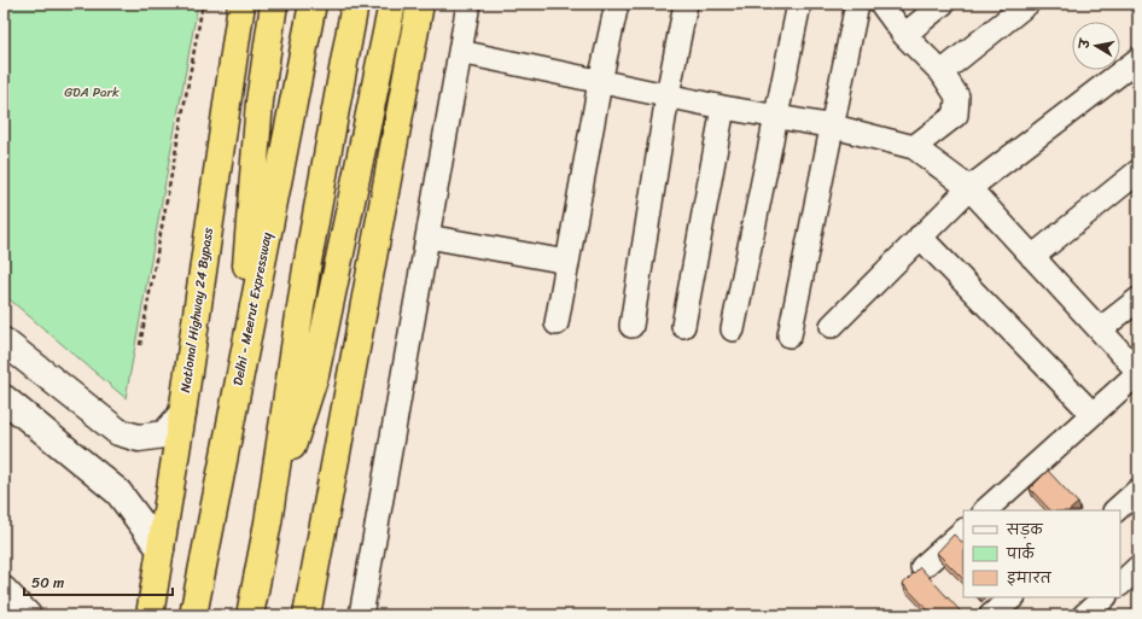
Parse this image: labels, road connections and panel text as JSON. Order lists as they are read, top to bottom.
{
  "streets": {
    "highway": ["Delhi - Meerut Expressway", "National Highway 24 Bypass"]
  },
  "parks": ["GDA Park"],
  "legend": ["सड़क", "पार्क", "इमारत"],
  "scale_bar": "50 m",
  "north": "left"
}
